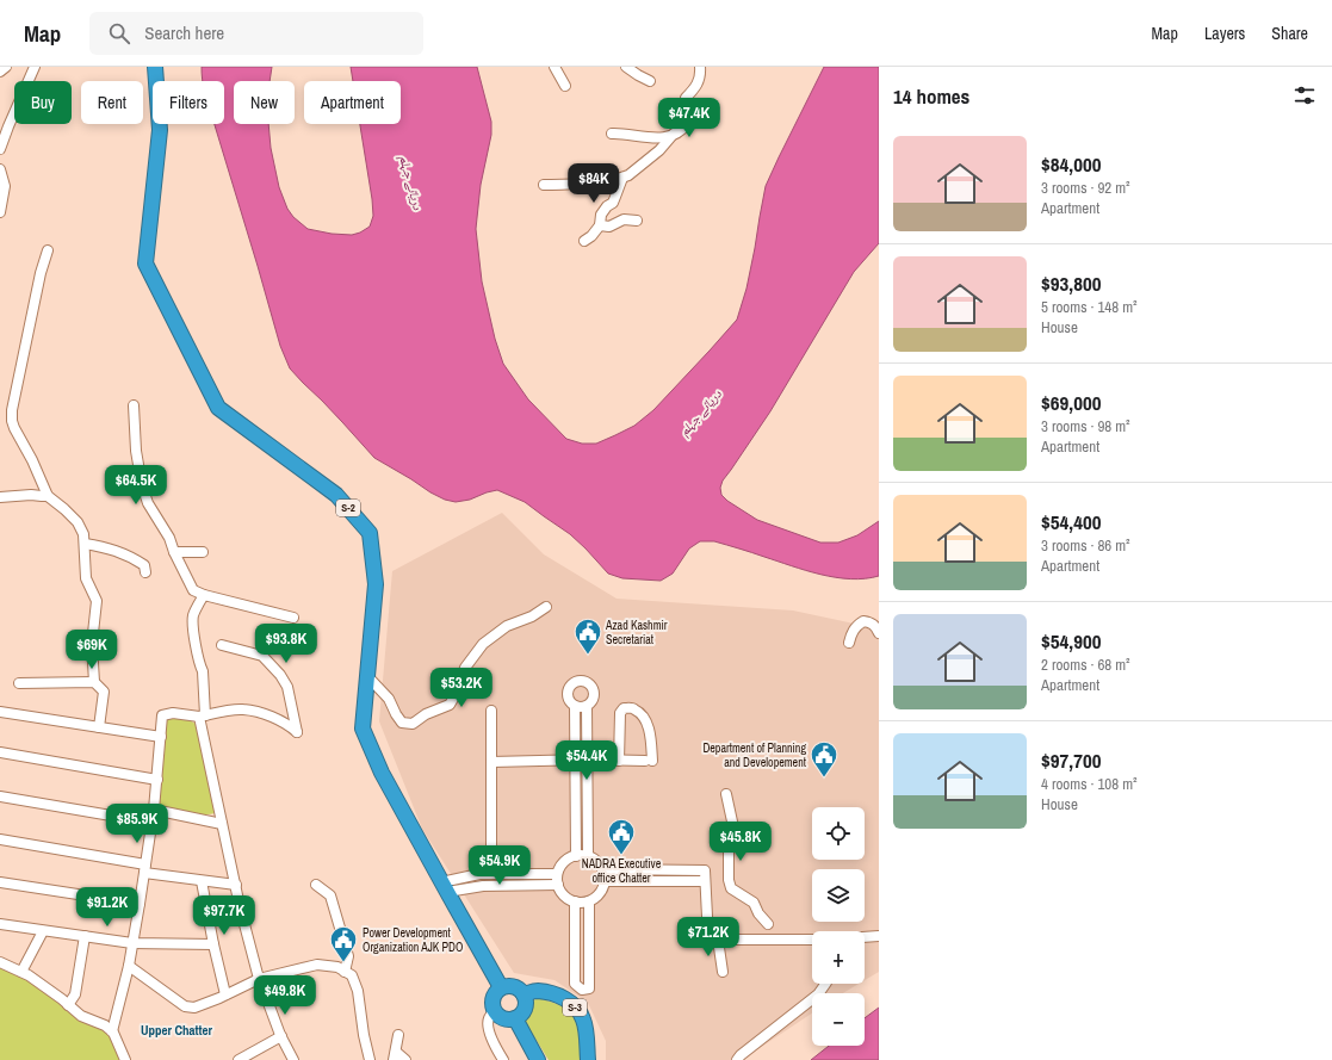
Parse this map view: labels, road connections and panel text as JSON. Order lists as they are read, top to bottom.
{
  "streets": {
    "highway": ["S-2", "S-3"]
  },
  "crossings": [
    ["S-2", "S-3"]
  ],
  "districts": ["Upper Chatter"],
  "water": ["دریائے جہلم"],
  "places": {
    "public building": [
      "Azad Kashmir Secretariat",
      "Department of Planning and Developement",
      "NADRA Executive office Chatter",
      "Power Development Organization AJK PDO"
    ]
  },
  "page": {
    "header": "Map",
    "search": "Search here",
    "nav": ["Map", "Layers", "Share"],
    "heading": "14 homes",
    "chip": [
      "Buy",
      "Rent",
      "Filters",
      "New",
      "Apartment"
    ],
    "price": [
      "$47.4K",
      "$84K",
      "$64.5K",
      "$93.8K",
      "$69K",
      "$53.2K",
      "$54.4K",
      "$85.9K",
      "$45.8K",
      "$54.9K",
      "$91.2K",
      "$97.7K",
      "$71.2K",
      "$49.8K"
    ],
    "list": [
      {
        "name": "$84,000",
        "note": "3 rooms · 92 m² · Apartment"
      },
      {
        "name": "$93,800",
        "note": "5 rooms · 148 m² · House"
      },
      {
        "name": "$69,000",
        "note": "3 rooms · 98 m² · Apartment"
      },
      {
        "name": "$54,400",
        "note": "3 rooms · 86 m² · Apartment"
      },
      {
        "name": "$54,900",
        "note": "2 rooms · 68 m² · Apartment"
      },
      {
        "name": "$97,700",
        "note": "4 rooms · 108 m² · House"
      }
    ],
    "map_buttons": ["+", "−"]
  }
}
